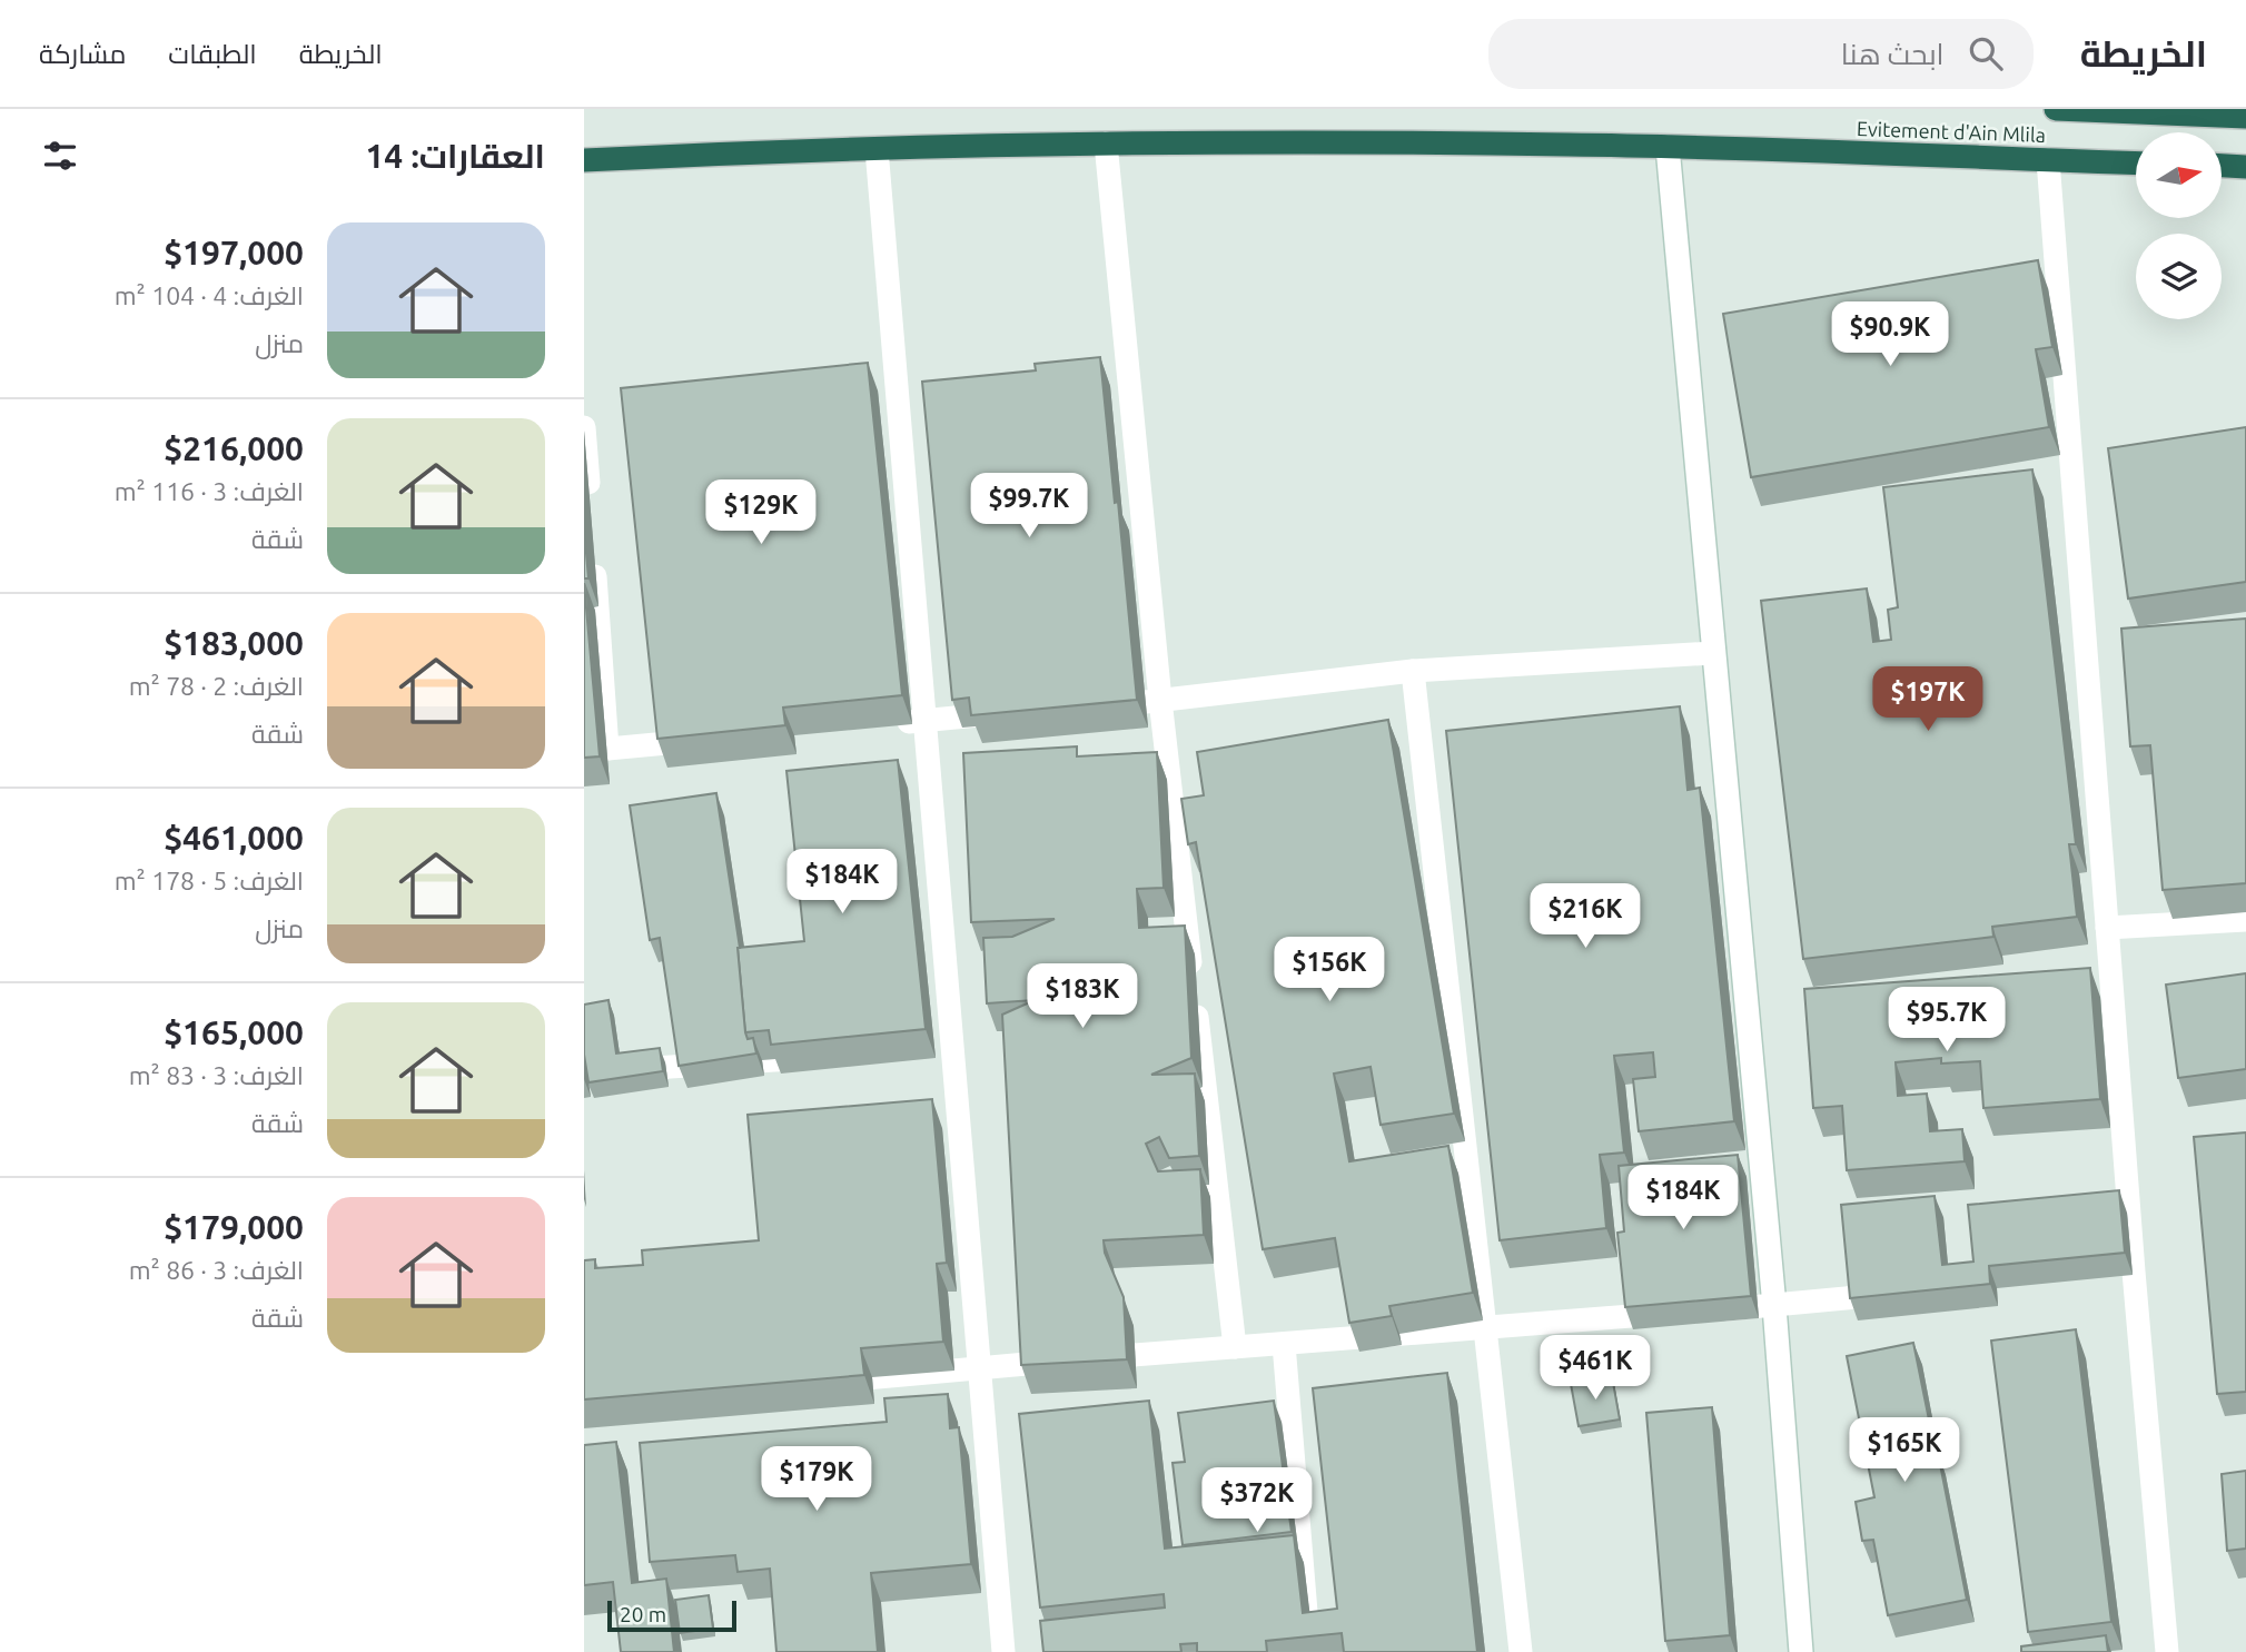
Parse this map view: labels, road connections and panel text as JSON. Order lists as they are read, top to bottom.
{
  "streets": {
    "highway": ["Evitement d'Ain Mlila"]
  },
  "scale_bar": "20 m",
  "north": "right",
  "page": {
    "header": "الخريطة",
    "search": "ابحث هنا",
    "nav": ["الخريطة", "الطبقات", "مشاركة"],
    "heading": "العقارات: 14",
    "list": [
      {
        "name": "$197,000",
        "note": "الغرف: 4 · 104 m² · منزل"
      },
      {
        "name": "$216,000",
        "note": "الغرف: 3 · 116 m² · شقة"
      },
      {
        "name": "$183,000",
        "note": "الغرف: 2 · 78 m² · شقة"
      },
      {
        "name": "$461,000",
        "note": "الغرف: 5 · 178 m² · منزل"
      },
      {
        "name": "$165,000",
        "note": "الغرف: 3 · 83 m² · شقة"
      },
      {
        "name": "$179,000",
        "note": "الغرف: 3 · 86 m² · شقة"
      }
    ],
    "price": [
      "$90.9K",
      "$99.7K",
      "$129K",
      "$197K",
      "$184K",
      "$216K",
      "$156K",
      "$183K",
      "$95.7K",
      "$184K",
      "$461K",
      "$165K",
      "$179K",
      "$372K"
    ],
    "scale": "20 m"
  }
}
